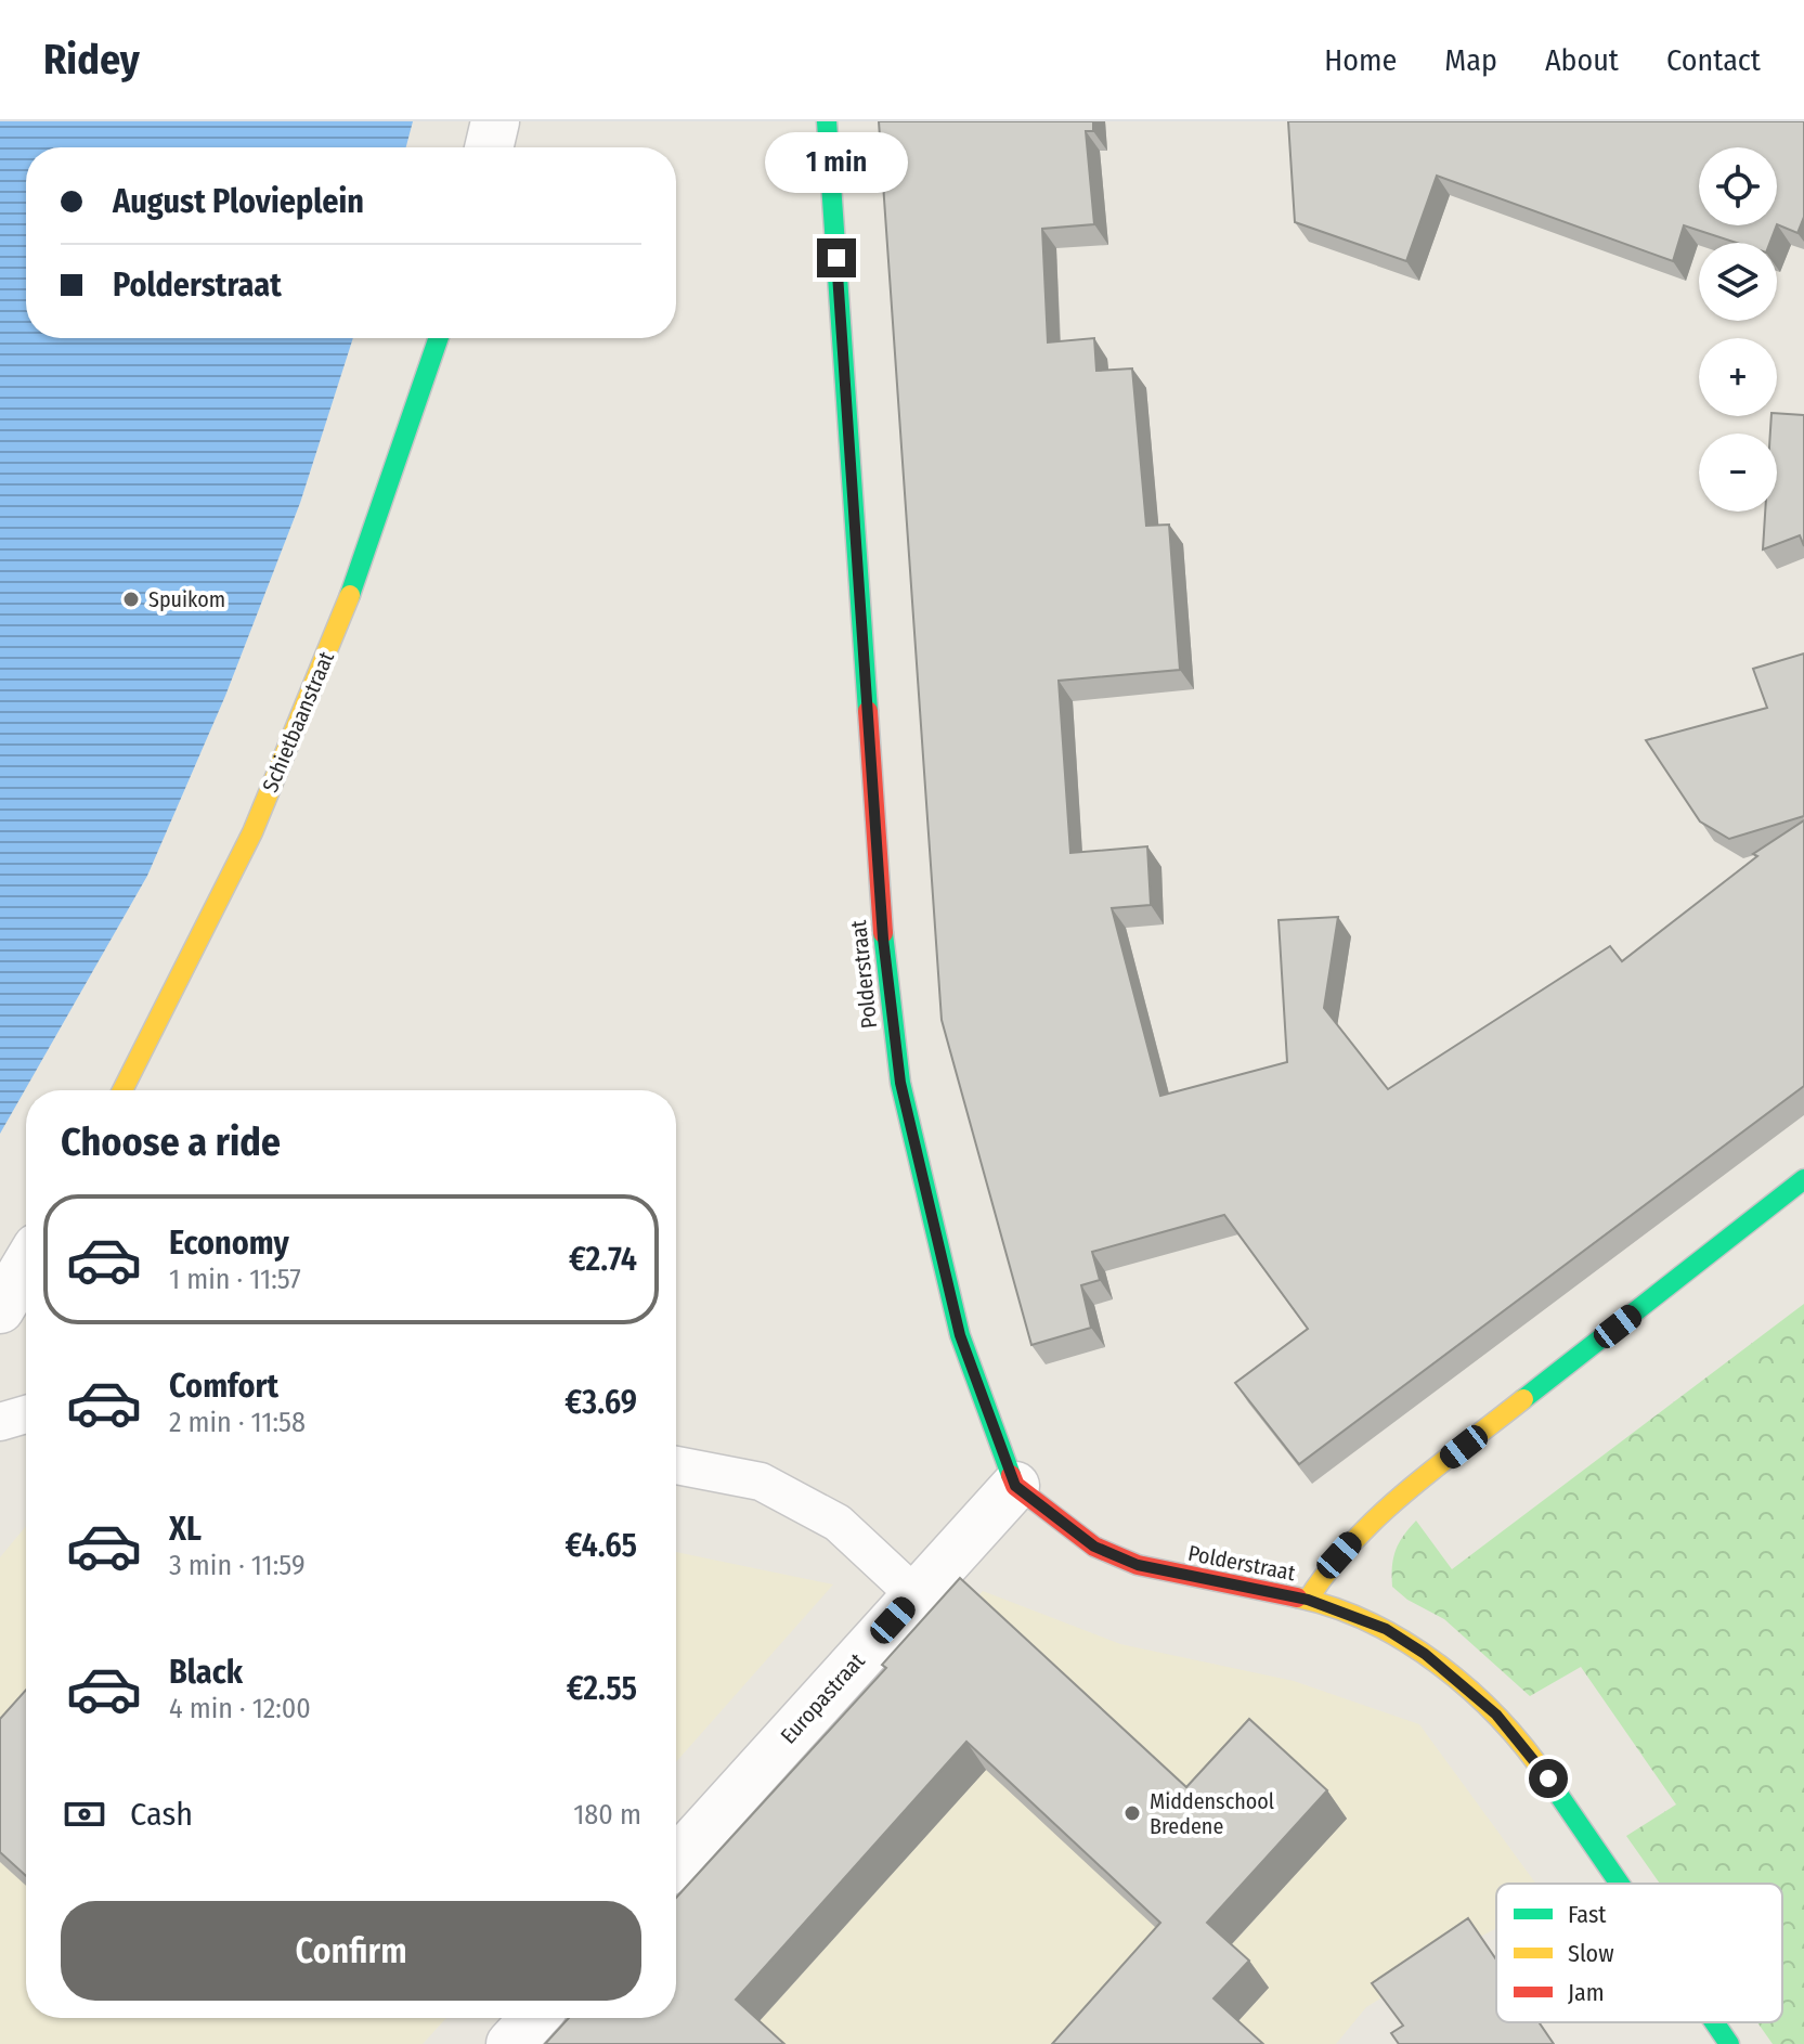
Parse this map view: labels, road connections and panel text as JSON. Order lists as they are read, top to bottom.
{
  "streets": {
    "street": ["Schietbaanstraat", "Polderstraat", "Europastraat"]
  },
  "crossings": [
    ["Polderstraat", "Europastraat"]
  ],
  "places": ["Spuikom", "Middenschool Bredene"],
  "legend": ["Fast", "Slow", "Jam"],
  "page": {
    "header": "Ridey",
    "nav": [
      "Home",
      "Map",
      "About",
      "Contact"
    ],
    "bubble": "1 min",
    "map_buttons": ["+", "−"],
    "banner": ["August Plovieplein", "Polderstraat"],
    "heading": "Choose a ride",
    "list": [
      {
        "name": "Economy",
        "note": "1 min · 11:57",
        "value": "€2.74"
      },
      {
        "name": "Comfort",
        "note": "2 min · 11:58",
        "value": "€3.69"
      },
      {
        "name": "XL",
        "note": "3 min · 11:59",
        "value": "€4.65"
      },
      {
        "name": "Black",
        "note": "4 min · 12:00",
        "value": "€2.55"
      }
    ],
    "pay": ["Cash", "180 m"],
    "buttons": "Confirm"
  }
}
